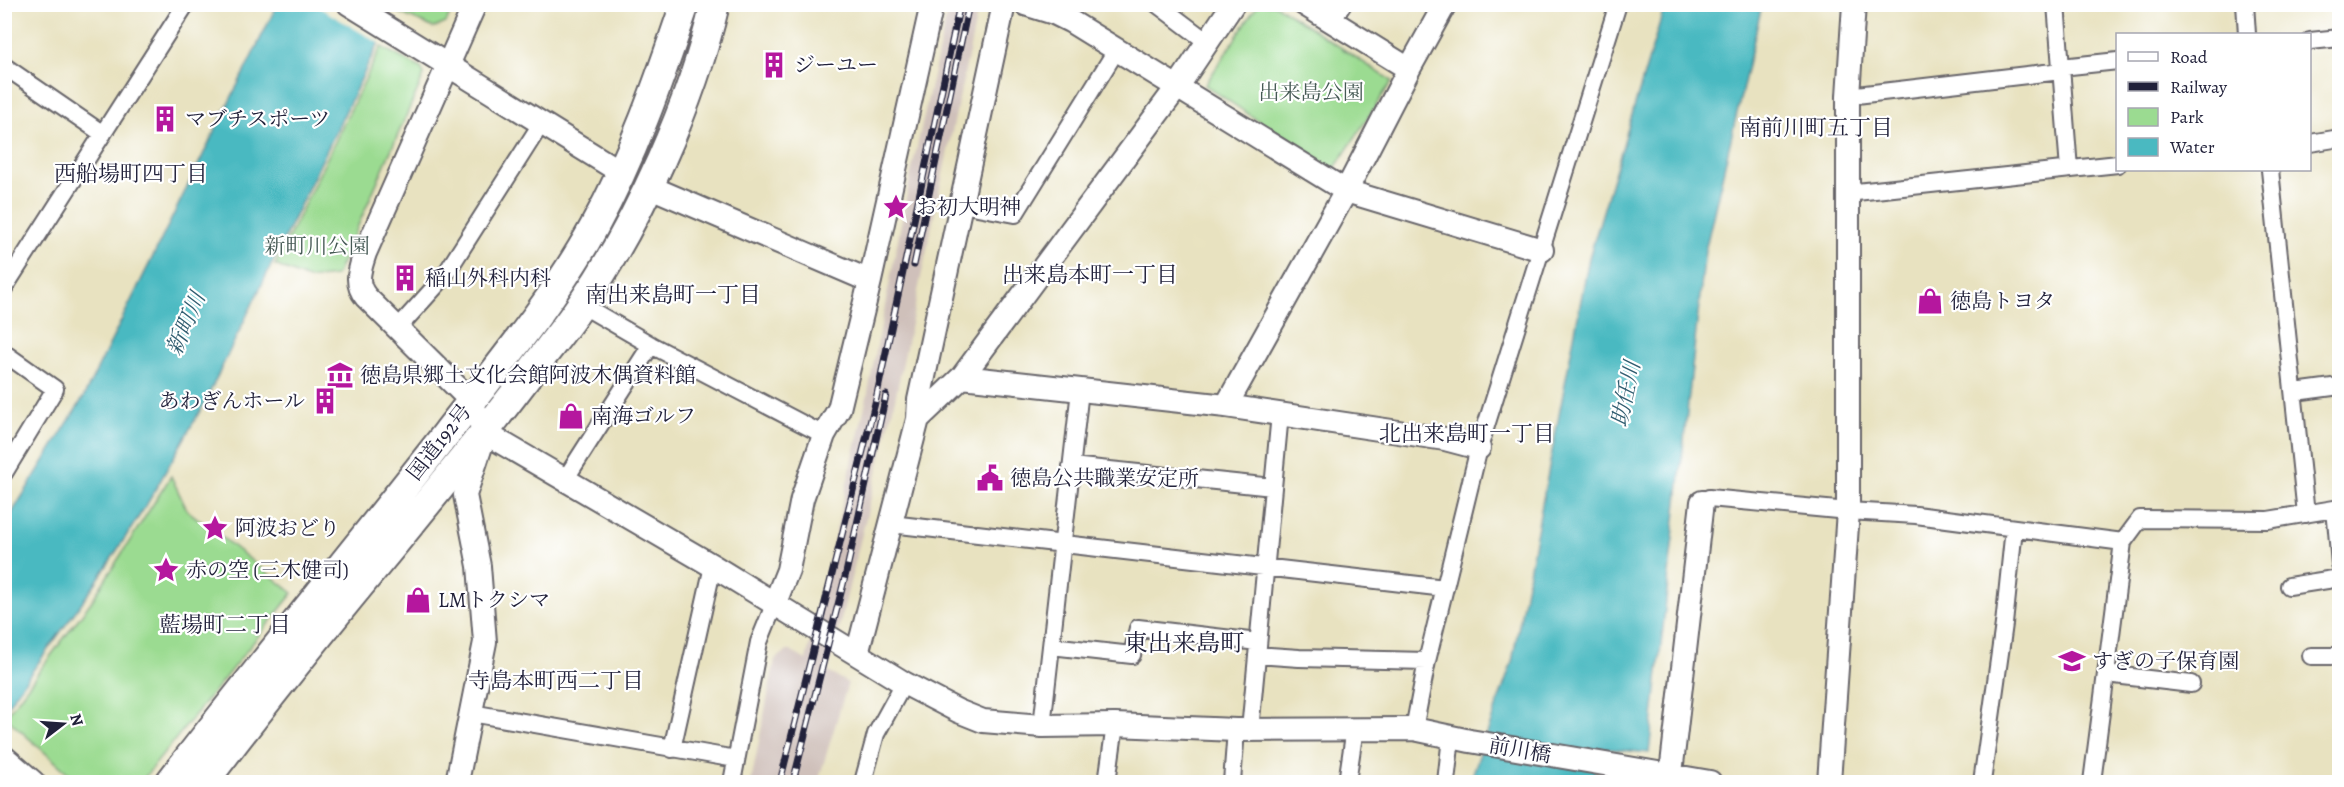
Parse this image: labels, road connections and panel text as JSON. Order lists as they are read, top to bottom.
{
  "streets": {
    "highway": ["国道192号"],
    "street": ["前川橋"]
  },
  "crossings": [
    ["国道192号", "前川橋"]
  ],
  "districts": [
    "南前川町五丁目",
    "西船場町四丁目",
    "出来島本町一丁目",
    "南出来島町一丁目",
    "北出来島町一丁目",
    "藍場町二丁目",
    "東出来島町",
    "寺島本町西二丁目"
  ],
  "water": ["新町川", "助任川"],
  "parks": ["出来島公園", "新町川公園"],
  "places": {
    "building": [
      "ジーユー",
      "マブチスポーツ",
      "稲山外科内科",
      "あわぎんホール"
    ],
    "place": ["お初大明神", "阿波おどり", "赤の空 (三木健司)"],
    "shop": ["徳島トヨタ", "南海ゴルフ", "LMトクシマ"],
    "museum": ["徳島県郷土文化会館阿波木偶資料館"],
    "public building": ["徳島公共職業安定所"],
    "school or university": ["すぎの子保育園"]
  },
  "legend": [
    "Road",
    "Railway",
    "Park",
    "Water"
  ],
  "north": "right"
}
